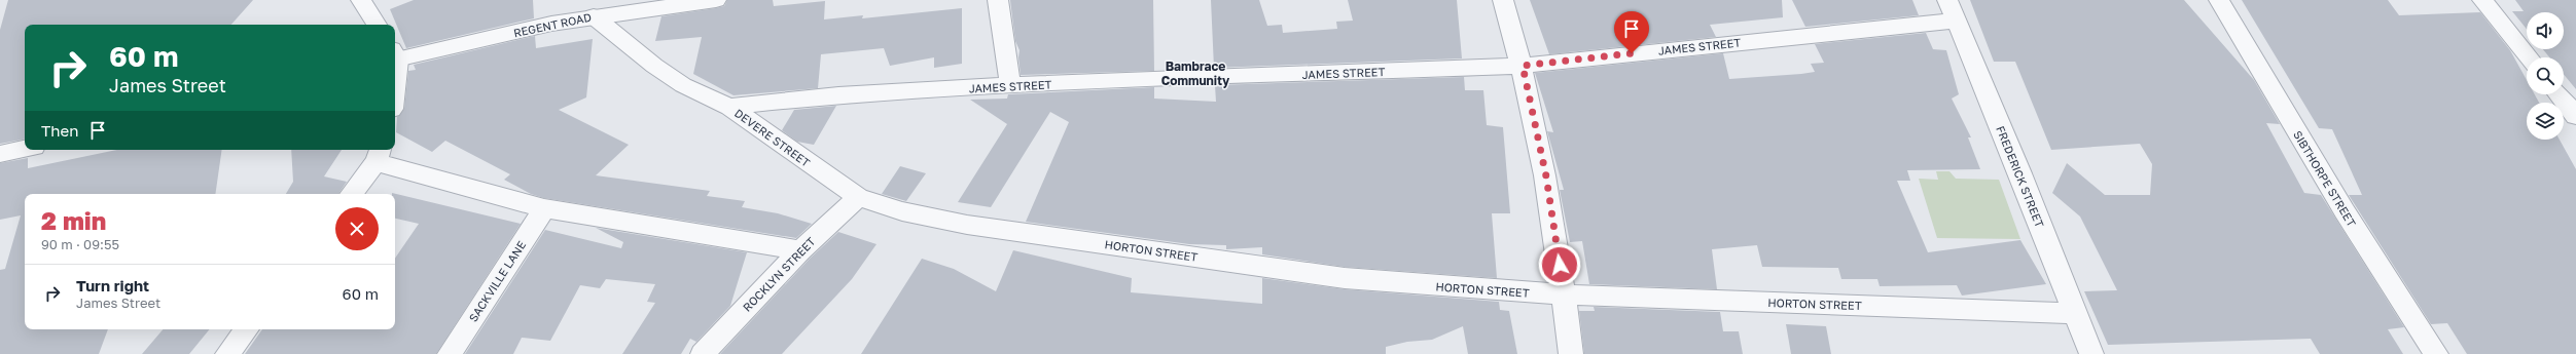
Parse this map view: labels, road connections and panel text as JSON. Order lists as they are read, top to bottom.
{
  "streets": {
    "street": [
      "REGENT ROAD",
      "JAMES STREET",
      "DEVERE STREET",
      "FREDERICK STREET",
      "SIBTHORPE STREET",
      "HORTON STREET",
      "ROCKLYN STREET",
      "SACKVILLE LANE"
    ]
  },
  "crossings": [
    ["REGENT ROAD", "DEVERE STREET"],
    ["JAMES STREET", "DEVERE STREET"],
    ["JAMES STREET", "FREDERICK STREET"],
    ["DEVERE STREET", "HORTON STREET"],
    ["DEVERE STREET", "ROCKLYN STREET"],
    ["FREDERICK STREET", "HORTON STREET"]
  ],
  "districts": ["Bambrace Community"],
  "page": {
    "turn": ["60 m", "James Street"],
    "then": "Then",
    "heading": ["2 min", "90 m · 09:55"],
    "list": [
      {
        "name": "Turn right",
        "note": "James Street",
        "value": "60 m"
      }
    ]
  }
}
